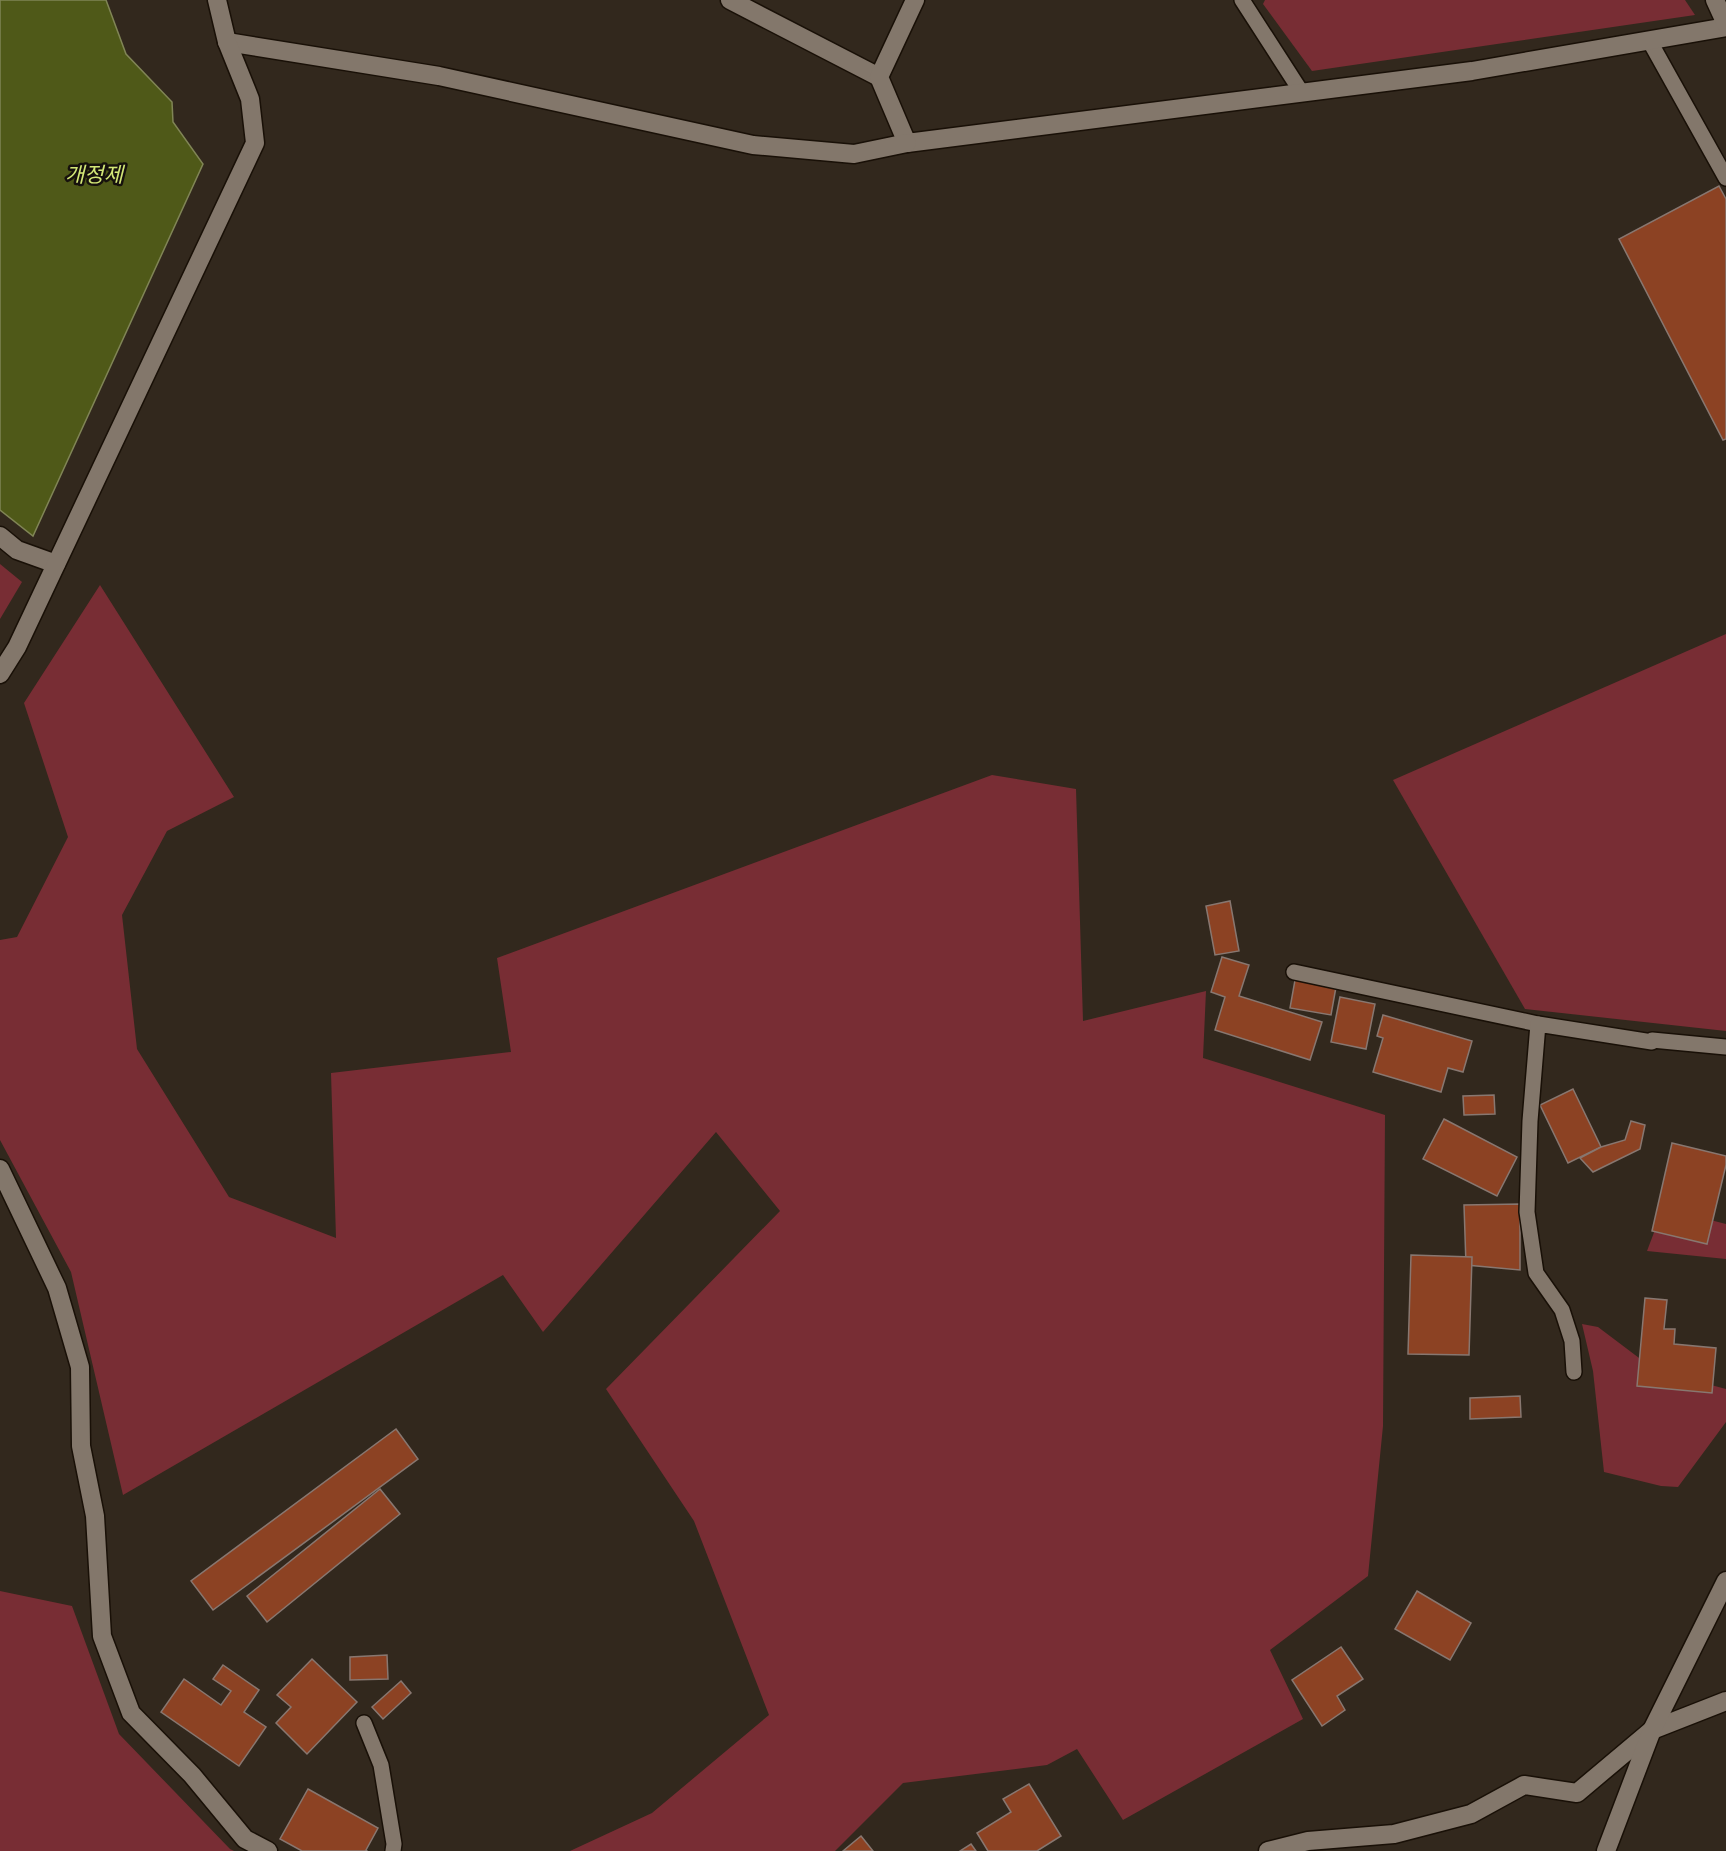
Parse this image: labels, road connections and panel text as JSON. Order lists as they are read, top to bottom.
{
  "water": ["개정제"]
}
